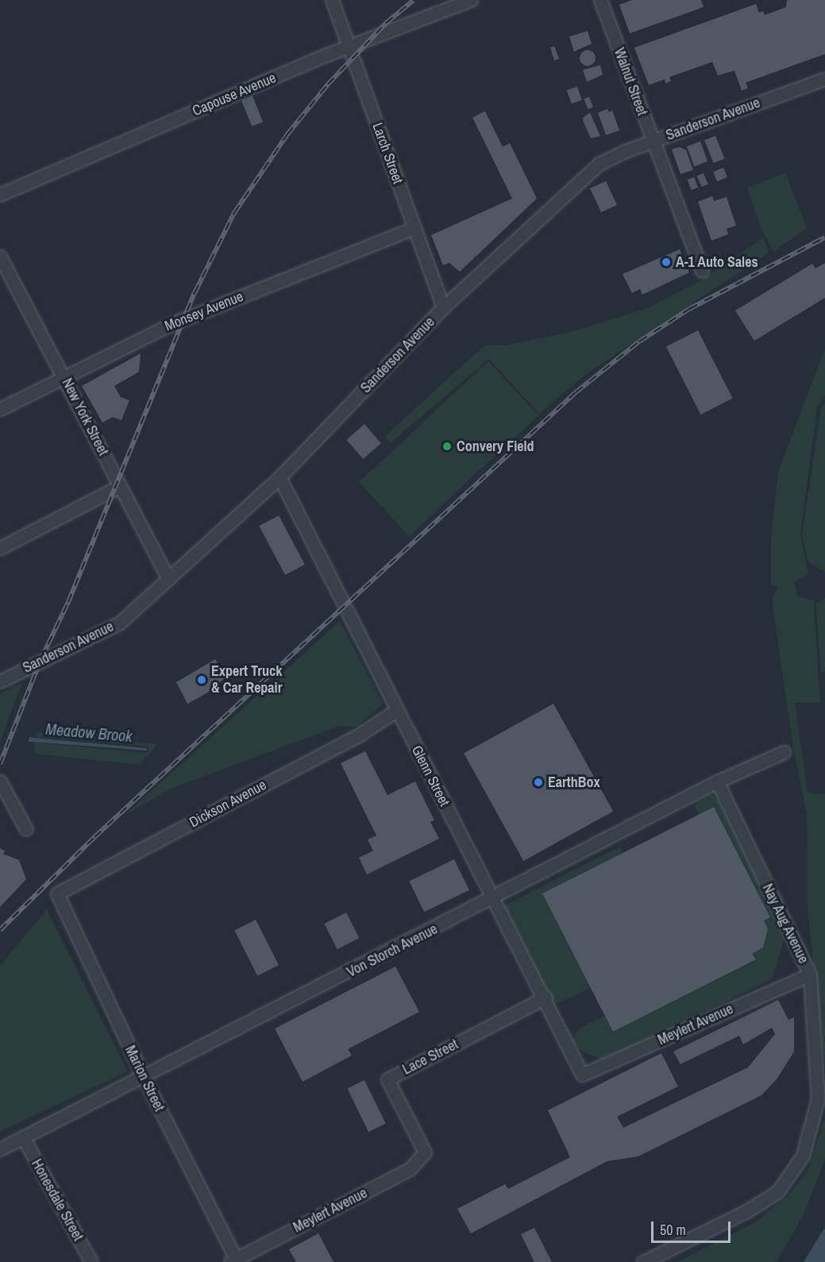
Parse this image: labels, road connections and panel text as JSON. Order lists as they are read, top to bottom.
{
  "streets": {
    "street": [
      "Walnut Street",
      "Capouse Avenue",
      "Sanderson Avenue",
      "Larch Street",
      "Monsey Avenue",
      "New York Street",
      "Glenn Street",
      "Dickson Avenue",
      "Nay Aug Avenue",
      "Von Storch Avenue",
      "Meylert Avenue",
      "Lace Street",
      "Marion Street",
      "Honesdale Street"
    ]
  },
  "crossings": [
    ["Walnut Street", "Sanderson Avenue"],
    ["Capouse Avenue", "Larch Street"],
    ["Sanderson Avenue", "Larch Street"],
    ["Sanderson Avenue", "New York Street"],
    ["Sanderson Avenue", "Glenn Street"],
    ["Larch Street", "Monsey Avenue"],
    ["Monsey Avenue", "New York Street"],
    ["Glenn Street", "Dickson Avenue"],
    ["Glenn Street", "Von Storch Avenue"],
    ["Glenn Street", "Meylert Avenue"],
    ["Glenn Street", "Lace Street"],
    ["Dickson Avenue", "Marion Street"],
    ["Nay Aug Avenue", "Von Storch Avenue"],
    ["Nay Aug Avenue", "Meylert Avenue"],
    ["Von Storch Avenue", "Marion Street"],
    ["Von Storch Avenue", "Honesdale Street"],
    ["Meylert Avenue", "Lace Street"],
    ["Meylert Avenue", "Marion Street"]
  ],
  "water": ["Meadow Brook"],
  "places": [
    "A-1 Auto Sales",
    "Convery Field",
    "Expert Truck & Car Repair",
    "EarthBox"
  ],
  "scale_bar": "50 m"
}
